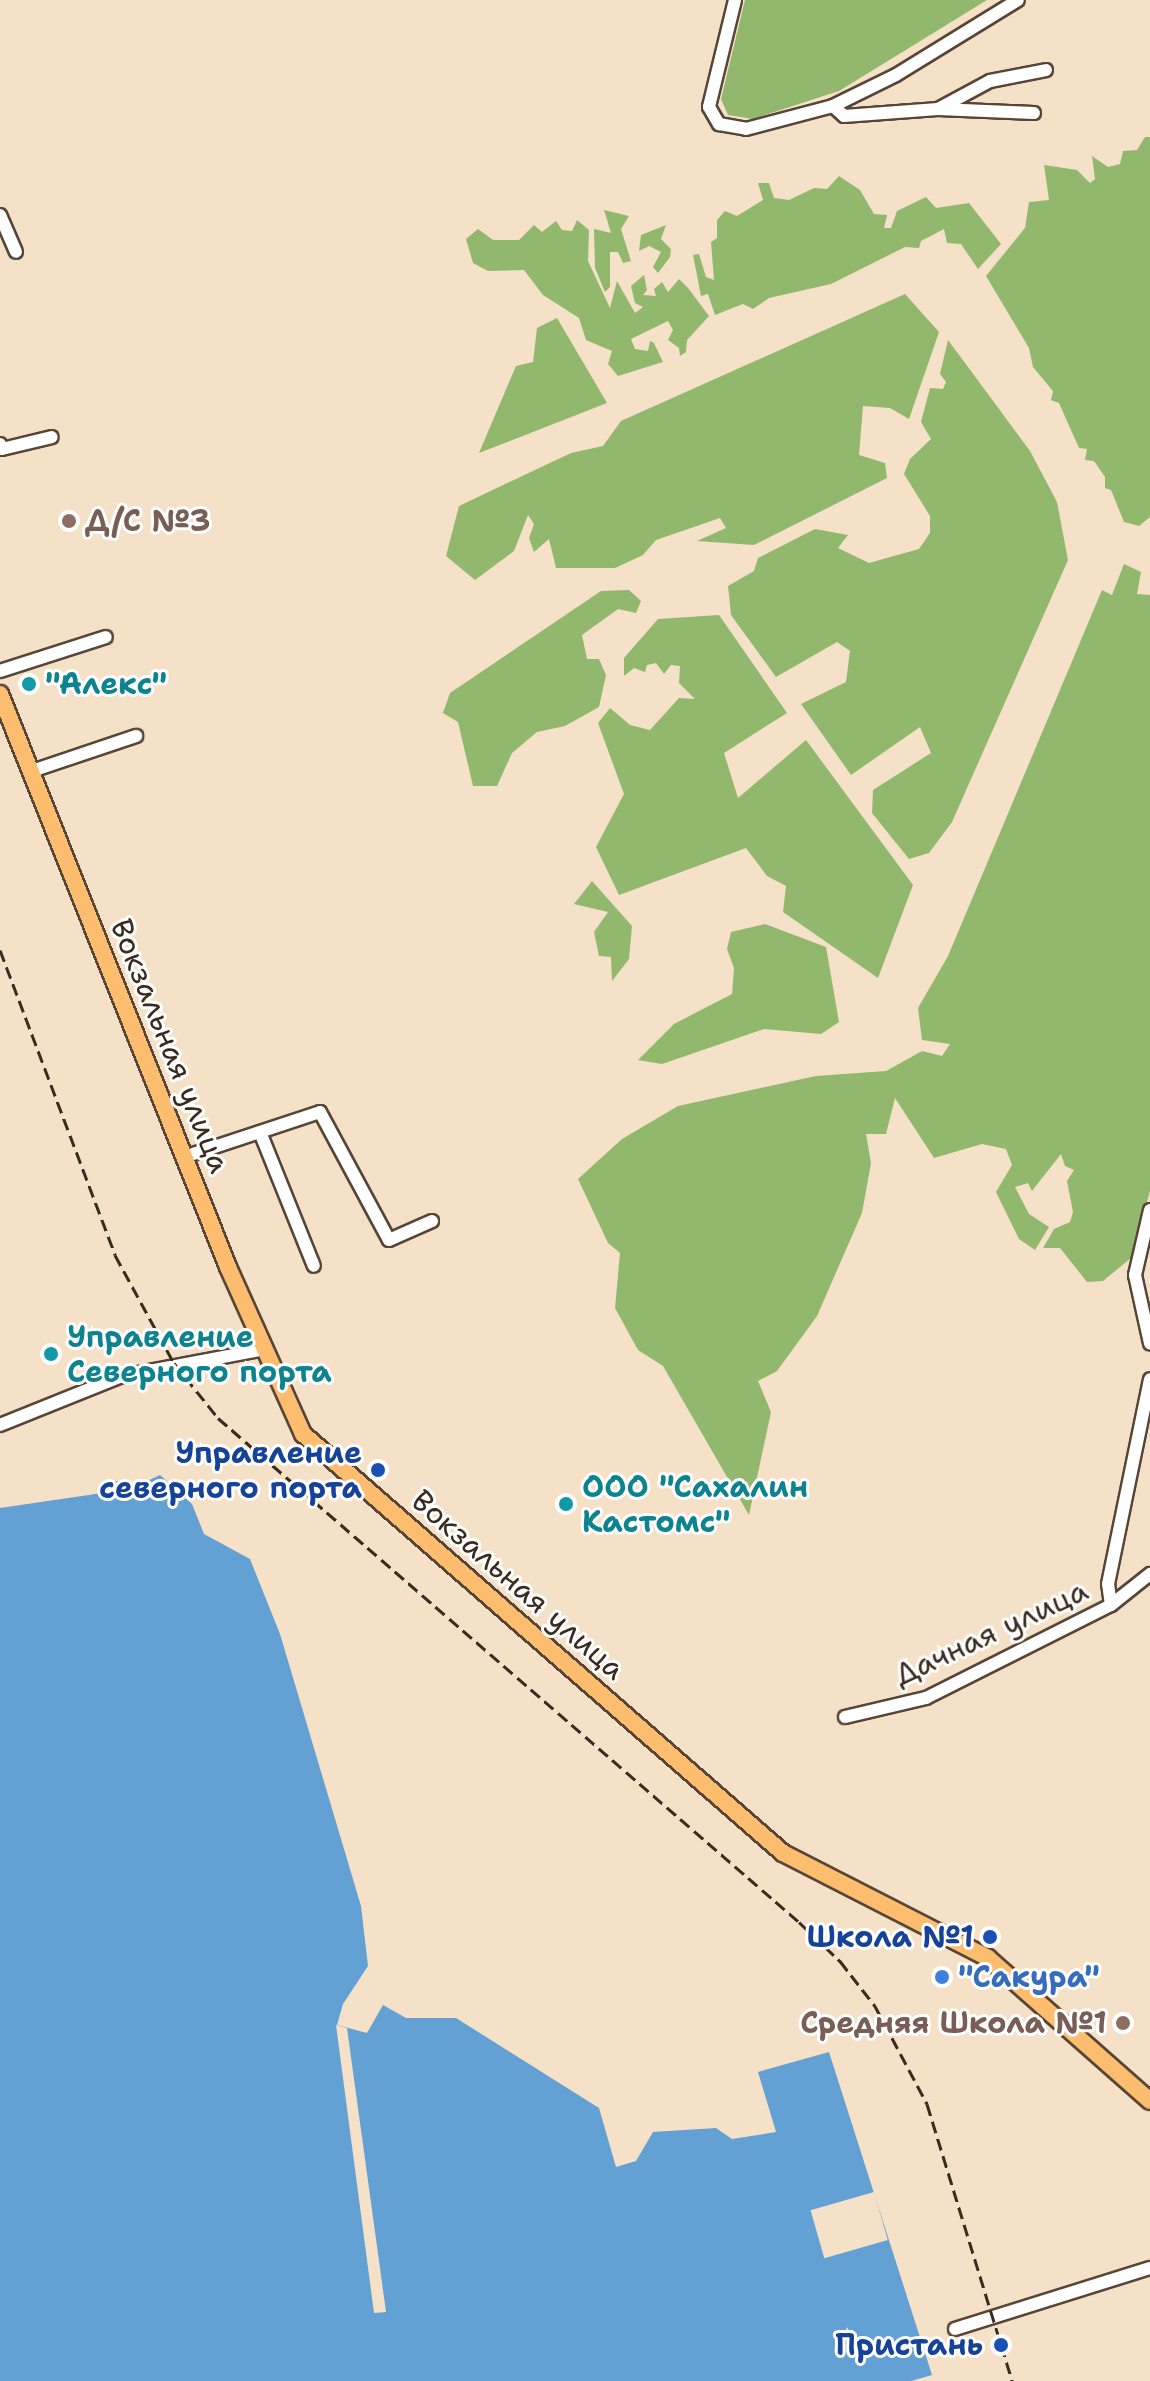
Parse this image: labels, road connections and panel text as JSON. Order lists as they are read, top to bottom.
{
  "streets": {
    "main road": ["Вокзальная улица"],
    "street": ["Дачная улица"]
  },
  "places": [
    "Д/С №3",
    "\"Алекс\"",
    "Управление Северного порта",
    "Управление северного порта",
    "ООО \"Сахалин Кастомс\"",
    "Школа №1",
    "\"Сакура\"",
    "Средняя Школа №1",
    "Пристань"
  ]
}
